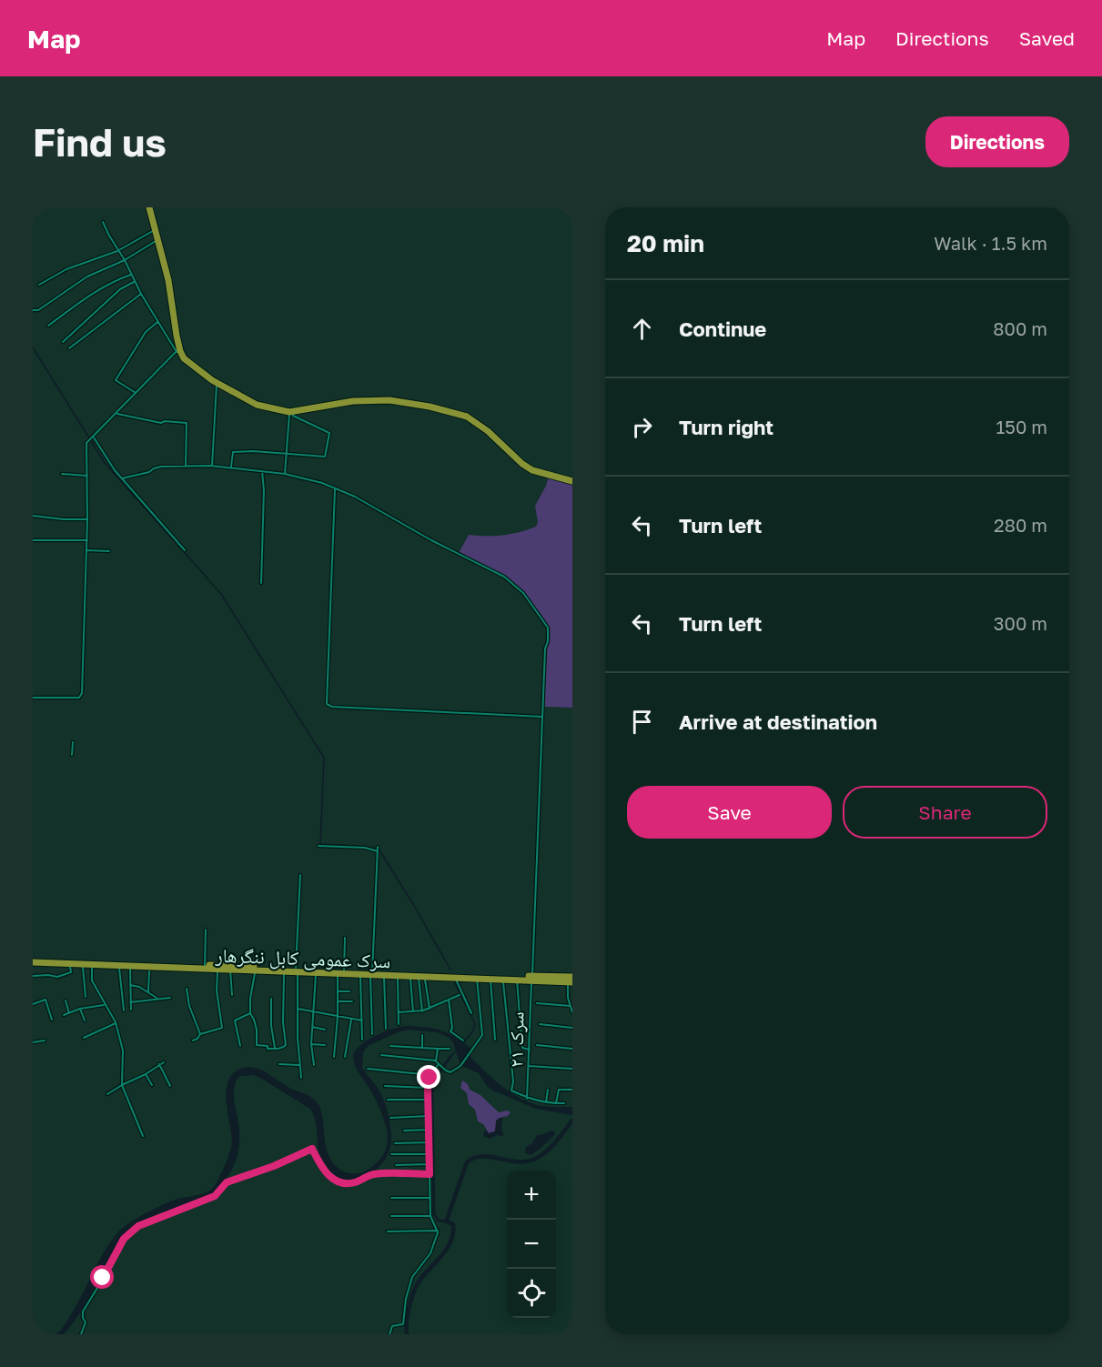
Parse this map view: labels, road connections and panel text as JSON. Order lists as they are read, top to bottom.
{
  "streets": {
    "highway": ["سرک عمومی کابل ننگرهار"],
    "street": ["سرک ۲۱"]
  },
  "crossings": [
    ["سرک عمومی کابل ننگرهار", "سرک ۲۱"]
  ],
  "page": {
    "header": "Map",
    "nav": ["Map", "Directions", "Saved"],
    "buttons": [
      "Directions",
      ["Save", "Share"]
    ],
    "title": "Find us",
    "heading": ["20 min", "Walk · 1.5 km"],
    "list": [
      ["Continue", "800 m"],
      ["Turn right", "150 m"],
      ["Turn left", "280 m"],
      ["Turn left", "300 m"],
      "Arrive at destination"
    ],
    "map_buttons": ["+", "−"]
  }
}
